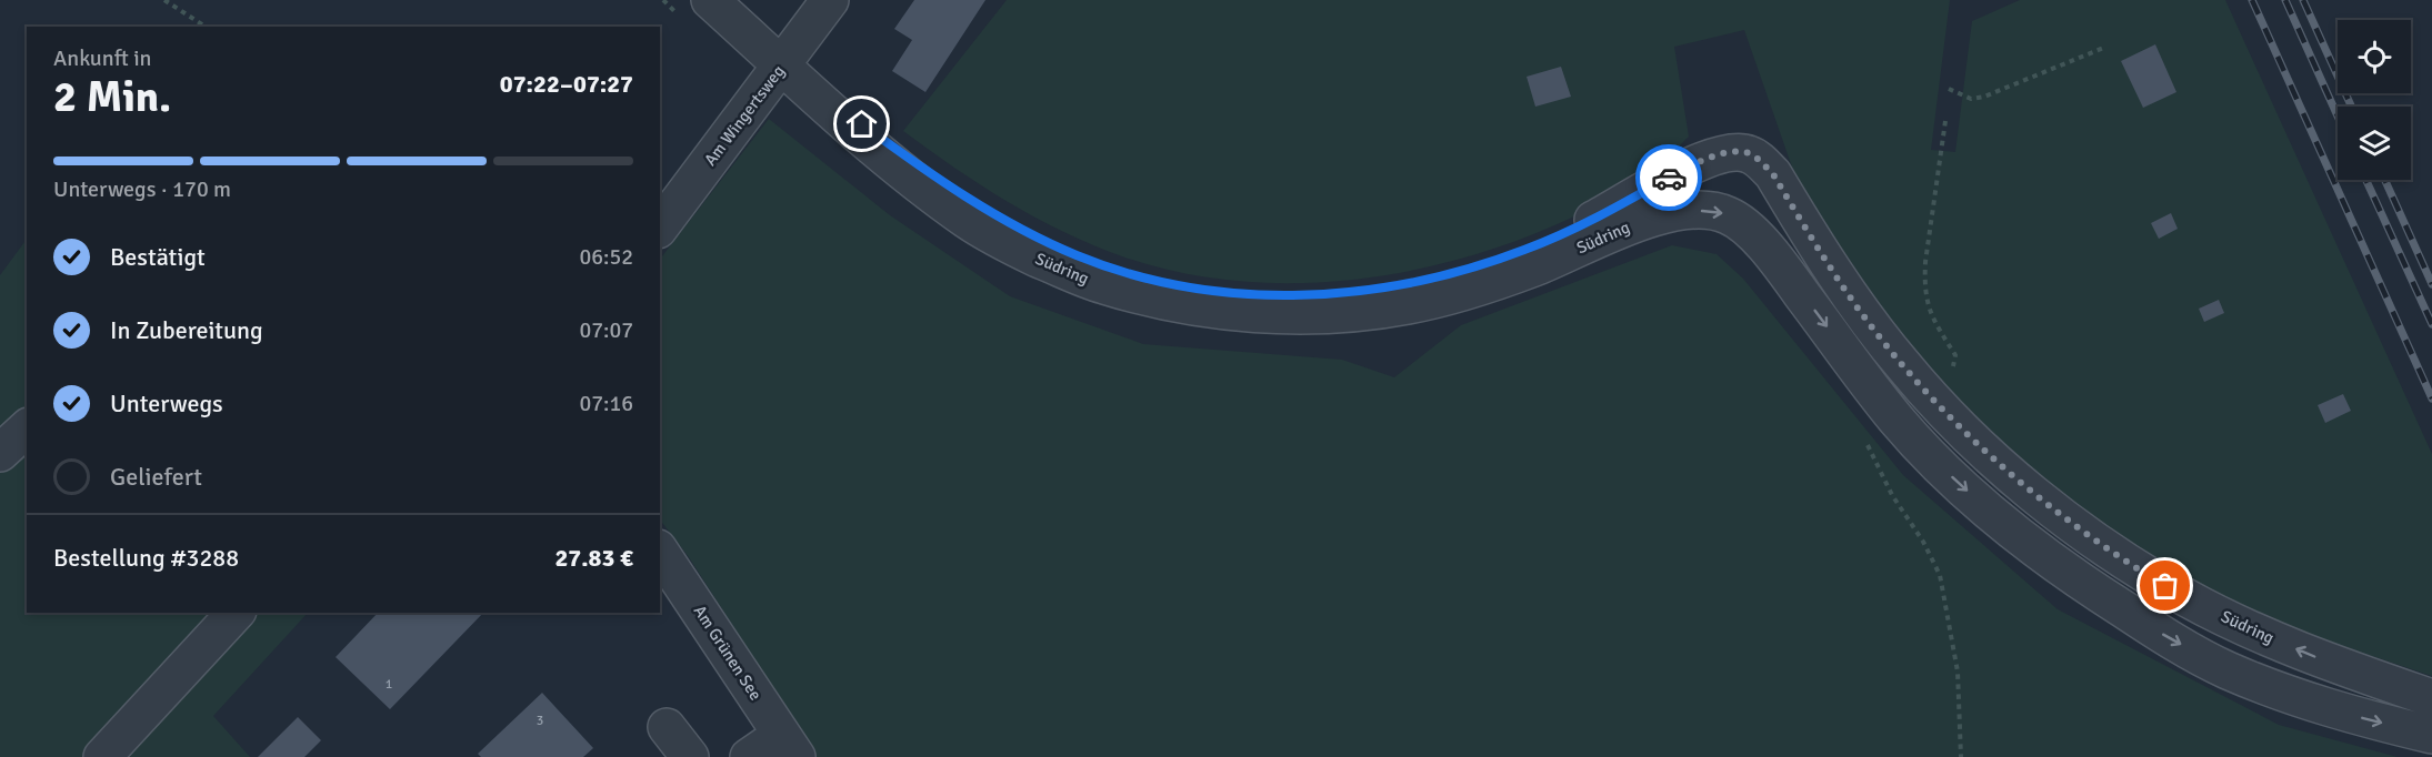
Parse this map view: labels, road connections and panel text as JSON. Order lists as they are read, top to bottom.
{
  "streets": {
    "street": ["Am Wingertsweg", "Südring", "Am Grünen See"]
  },
  "crossings": [
    ["Am Wingertsweg", "Südring"]
  ],
  "house_numbers": ["1", "3"],
  "page": {
    "heading": ["2 Min.", "Ankunft in", "07:22–07:27"],
    "panel": ["Bestellung #3288", "27.83 €"],
    "bar": "Unterwegs · 170 m",
    "list": [
      ["Bestätigt", "06:52"],
      ["In Zubereitung", "07:07"],
      ["Unterwegs", "07:16"],
      "Geliefert"
    ]
  }
}
